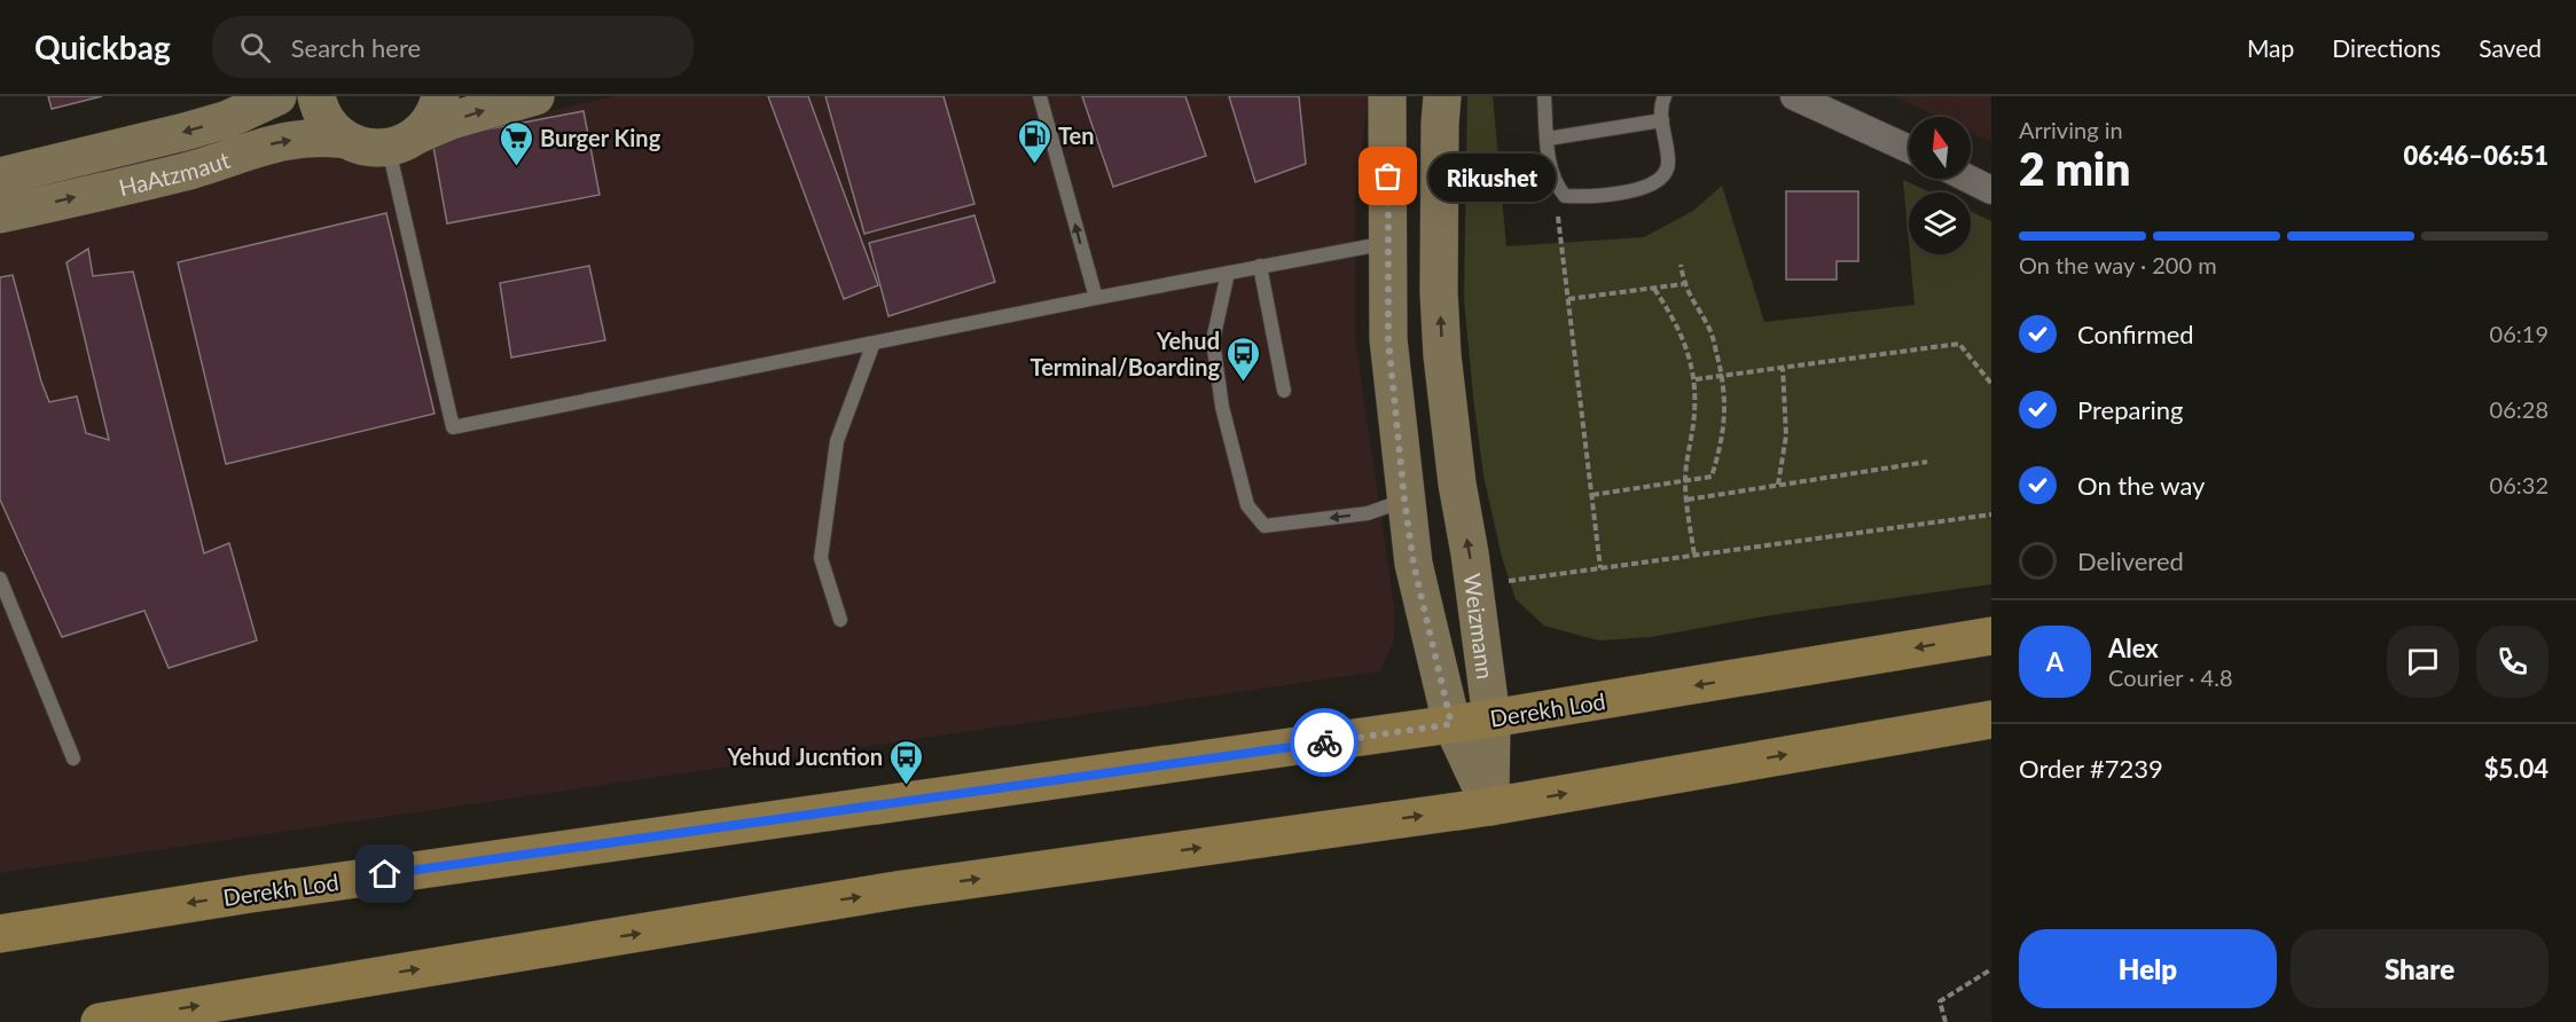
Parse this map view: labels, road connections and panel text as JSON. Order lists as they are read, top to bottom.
{
  "streets": {
    "main road": ["Derekh Lod"],
    "street": ["HaAtzmaut", "Weizmann"]
  },
  "crossings": [
    ["Weizmann", "Derekh Lod"]
  ],
  "places": {
    "fuel station": ["Ten"],
    "supermarket": ["Burger King"],
    "other": ["Rikushet"],
    "bus stop": ["Yehud Terminal/Boarding", "Yehud Jucntion"]
  },
  "north": "top",
  "page": {
    "header": "Quickbag",
    "search": "Search here",
    "nav": ["Map", "Directions", "Saved"],
    "heading": ["2 min", "Arriving in", "06:46–06:51"],
    "panel": [
      "Alex",
      "Courier · 4.8",
      "Order #7239",
      "$5.04"
    ],
    "bubble": "Rikushet",
    "bar": "On the way · 200 m",
    "list": [
      ["Confirmed", "06:19"],
      ["Preparing", "06:28"],
      ["On the way", "06:32"],
      "Delivered"
    ],
    "round": "A",
    "buttons": ["Help", "Share"]
  }
}
